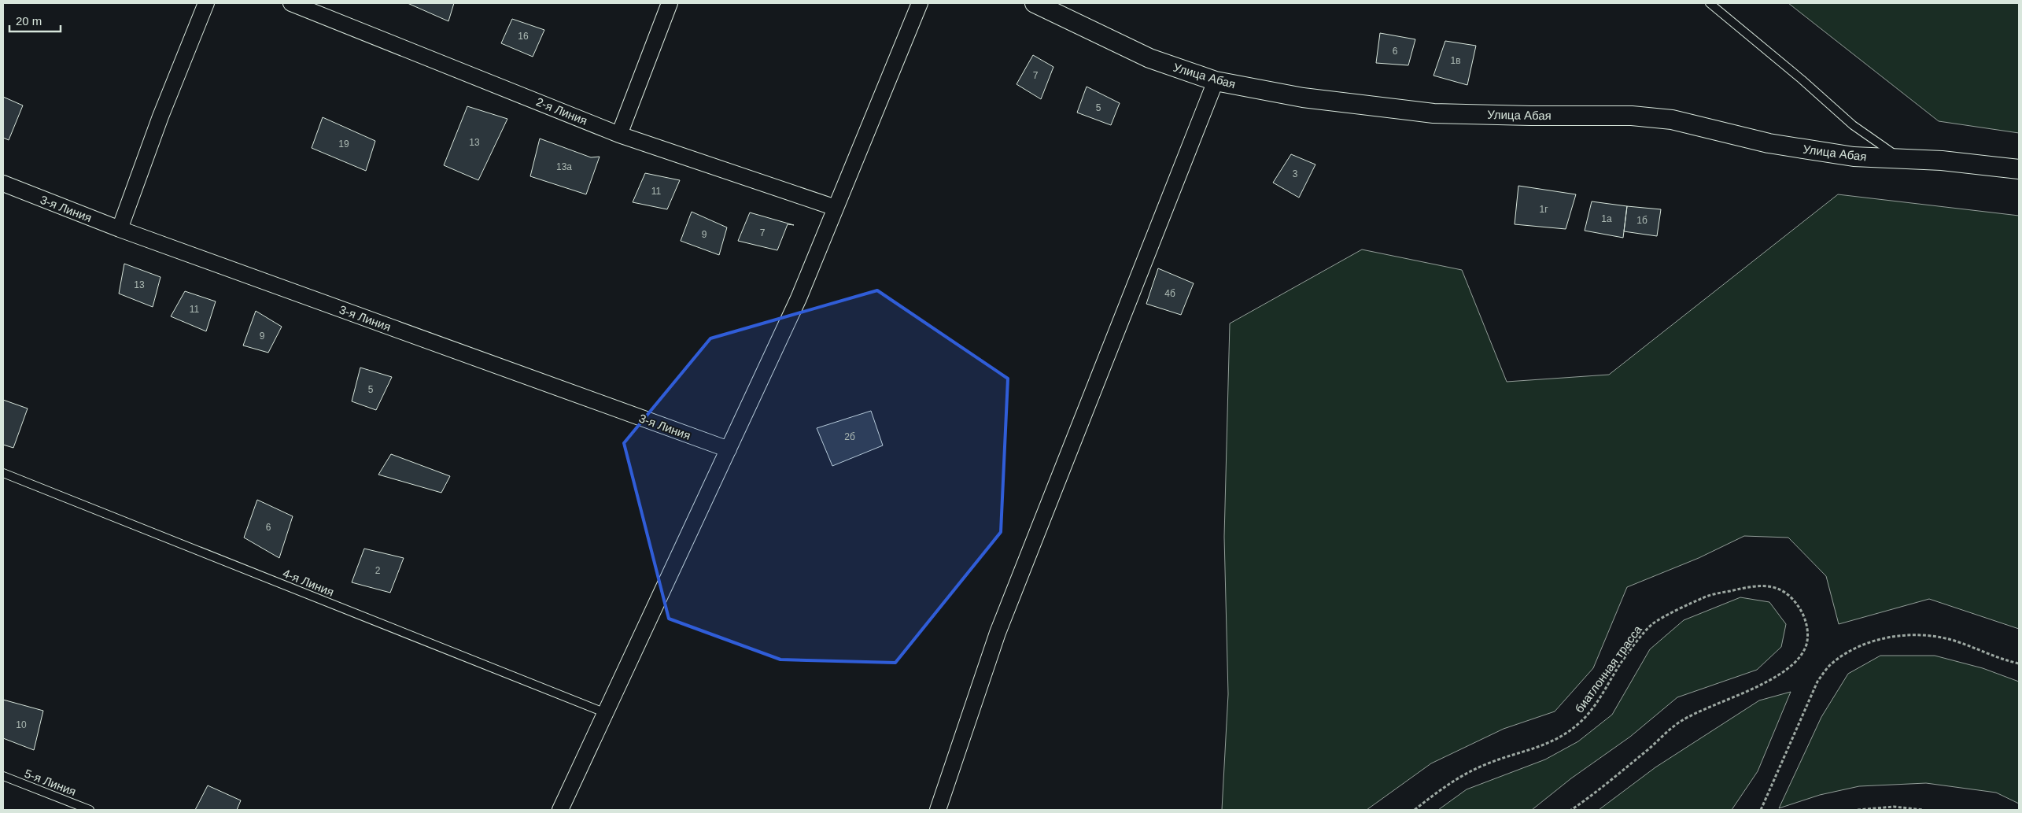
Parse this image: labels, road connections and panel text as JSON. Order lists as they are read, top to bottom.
{
  "streets": {
    "street": ["Улица Абая", "2-я Линия", "3-я Линия"],
    "lane": ["4-я Линия", "5-я Линия"],
    "path": ["биатлонная трасса"]
  },
  "house_numbers": [
    "16",
    "6",
    "1в",
    "7",
    "5",
    "13",
    "19",
    "13а",
    "3",
    "11",
    "1г",
    "1а",
    "1б",
    "7",
    "9",
    "13",
    "4б",
    "11",
    "9",
    "5",
    "2б",
    "6",
    "2",
    "10"
  ],
  "scale_bar": "20 m"
}
